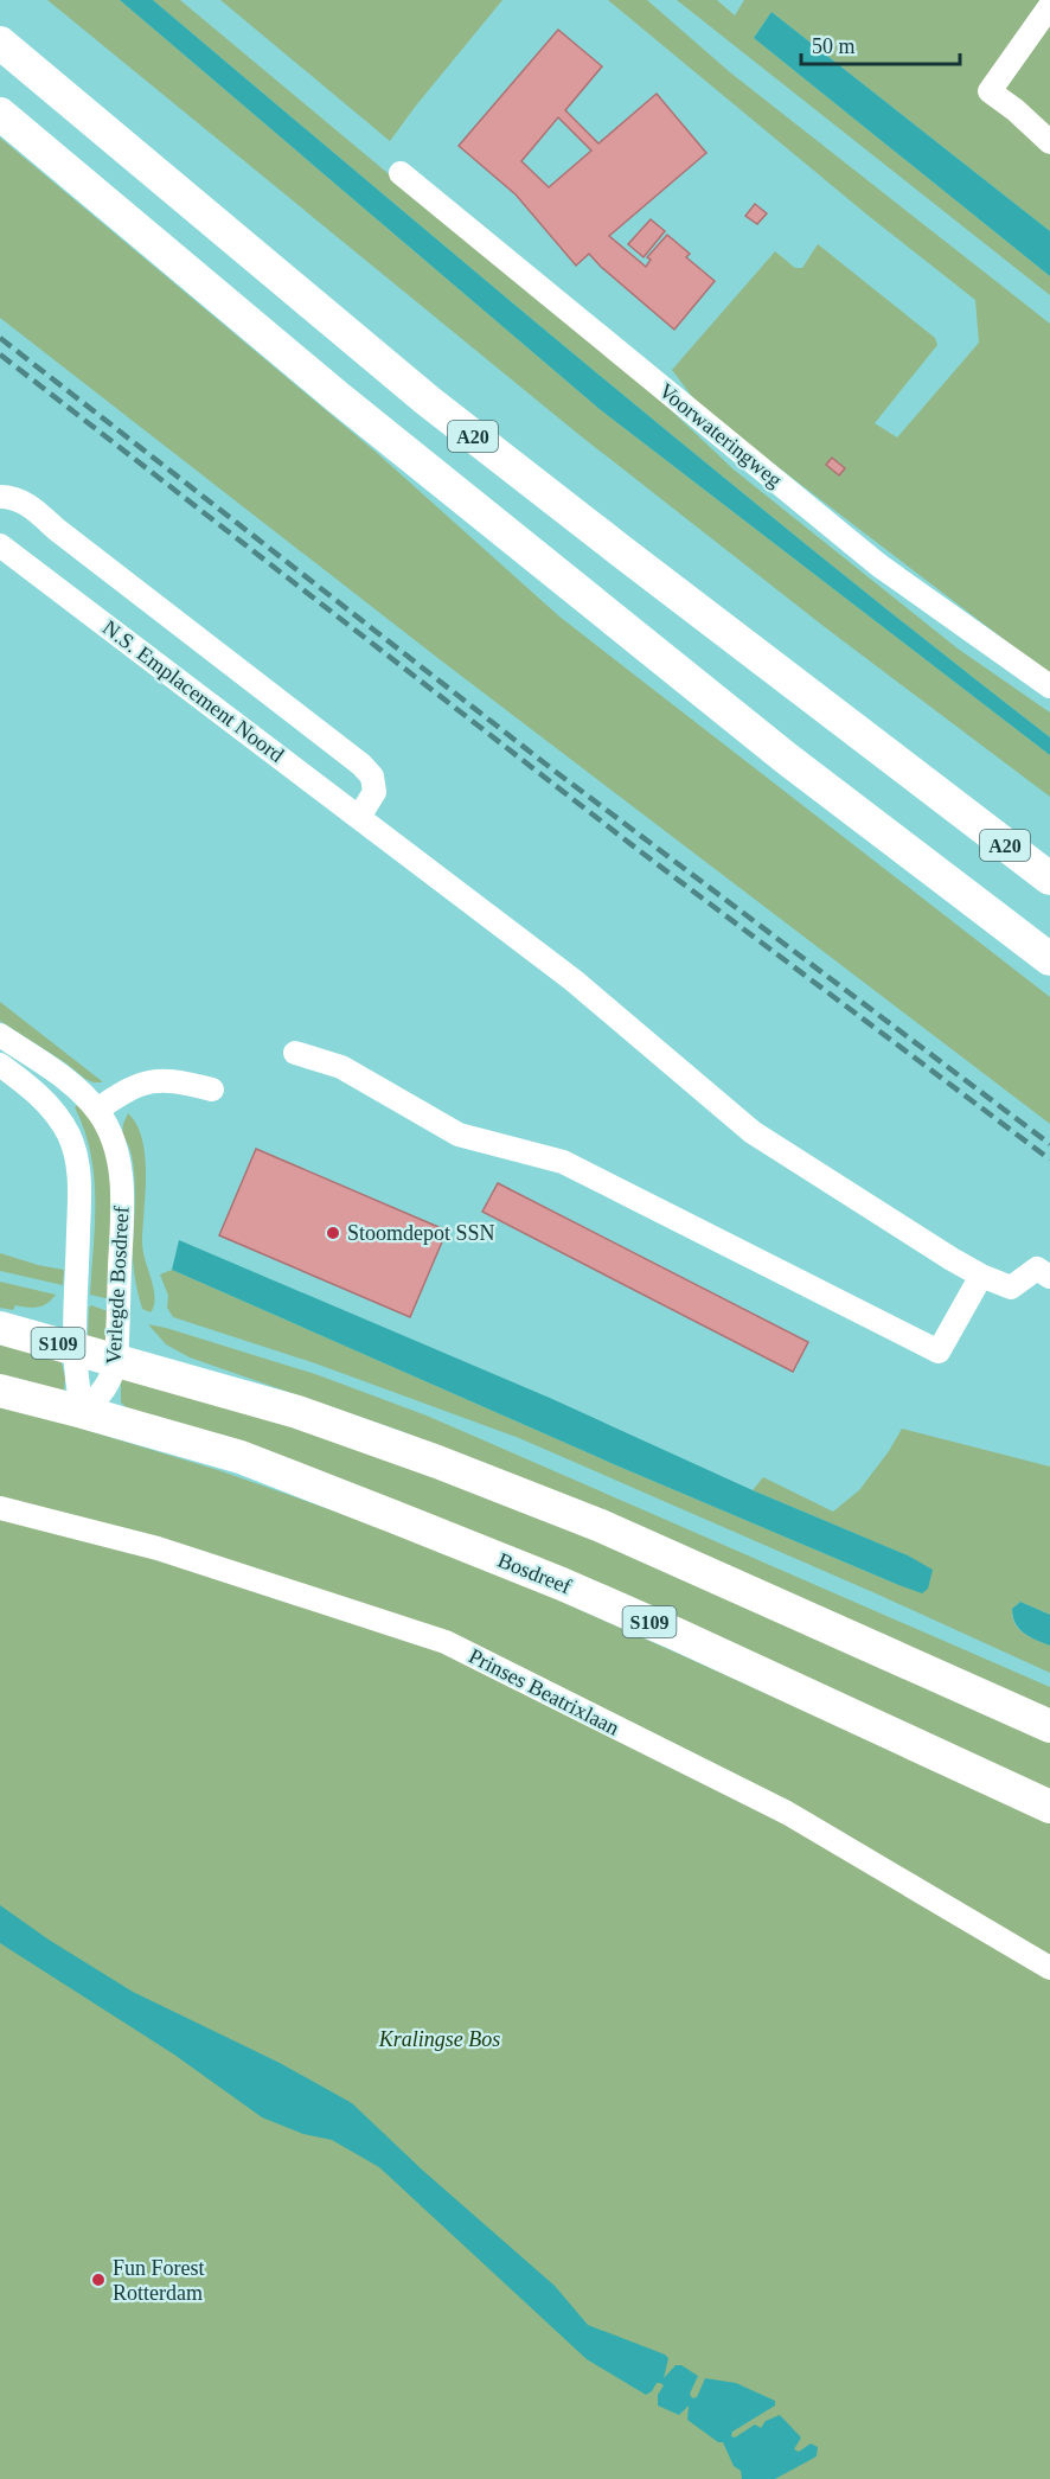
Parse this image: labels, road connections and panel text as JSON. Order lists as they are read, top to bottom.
{
  "streets": {
    "highway": ["A20", "S109", "Bosdreef"],
    "street": [
      "Voorwateringweg",
      "N.S. Emplacement Noord",
      "Verlegde Bosdreef",
      "Prinses Beatrixlaan"
    ]
  },
  "crossings": [
    ["Verlegde Bosdreef", "S109"],
    ["Verlegde Bosdreef", "Bosdreef"]
  ],
  "parks": ["Kralingse Bos"],
  "places": ["Stoomdepot SSN", "Fun Forest Rotterdam"],
  "scale_bar": "50 m"
}
